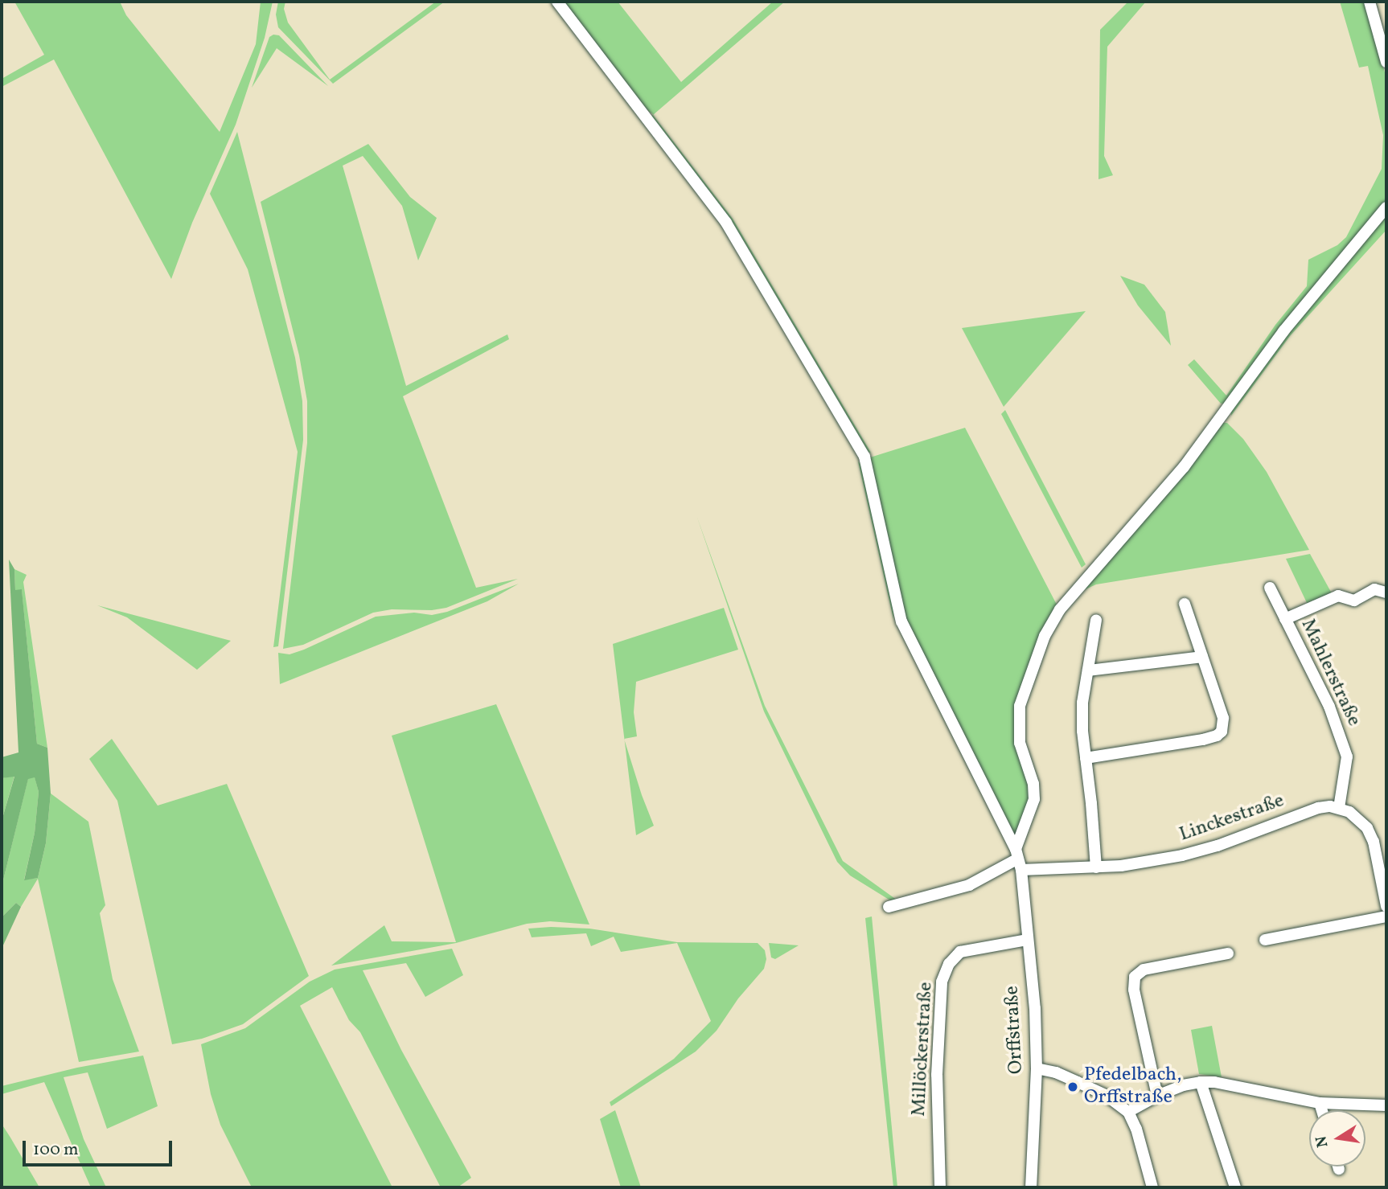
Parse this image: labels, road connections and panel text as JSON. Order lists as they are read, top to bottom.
{
  "streets": {
    "street": [
      "Mahlerstraße",
      "Linckestraße",
      "Orffstraße",
      "Millöckerstraße"
    ]
  },
  "crossings": [
    ["Mahlerstraße", "Linckestraße"],
    ["Linckestraße", "Orffstraße"],
    ["Orffstraße", "Millöckerstraße"]
  ],
  "places": ["Pfedelbach, Orffstraße"],
  "scale_bar": "100 m",
  "north": "left"
}
